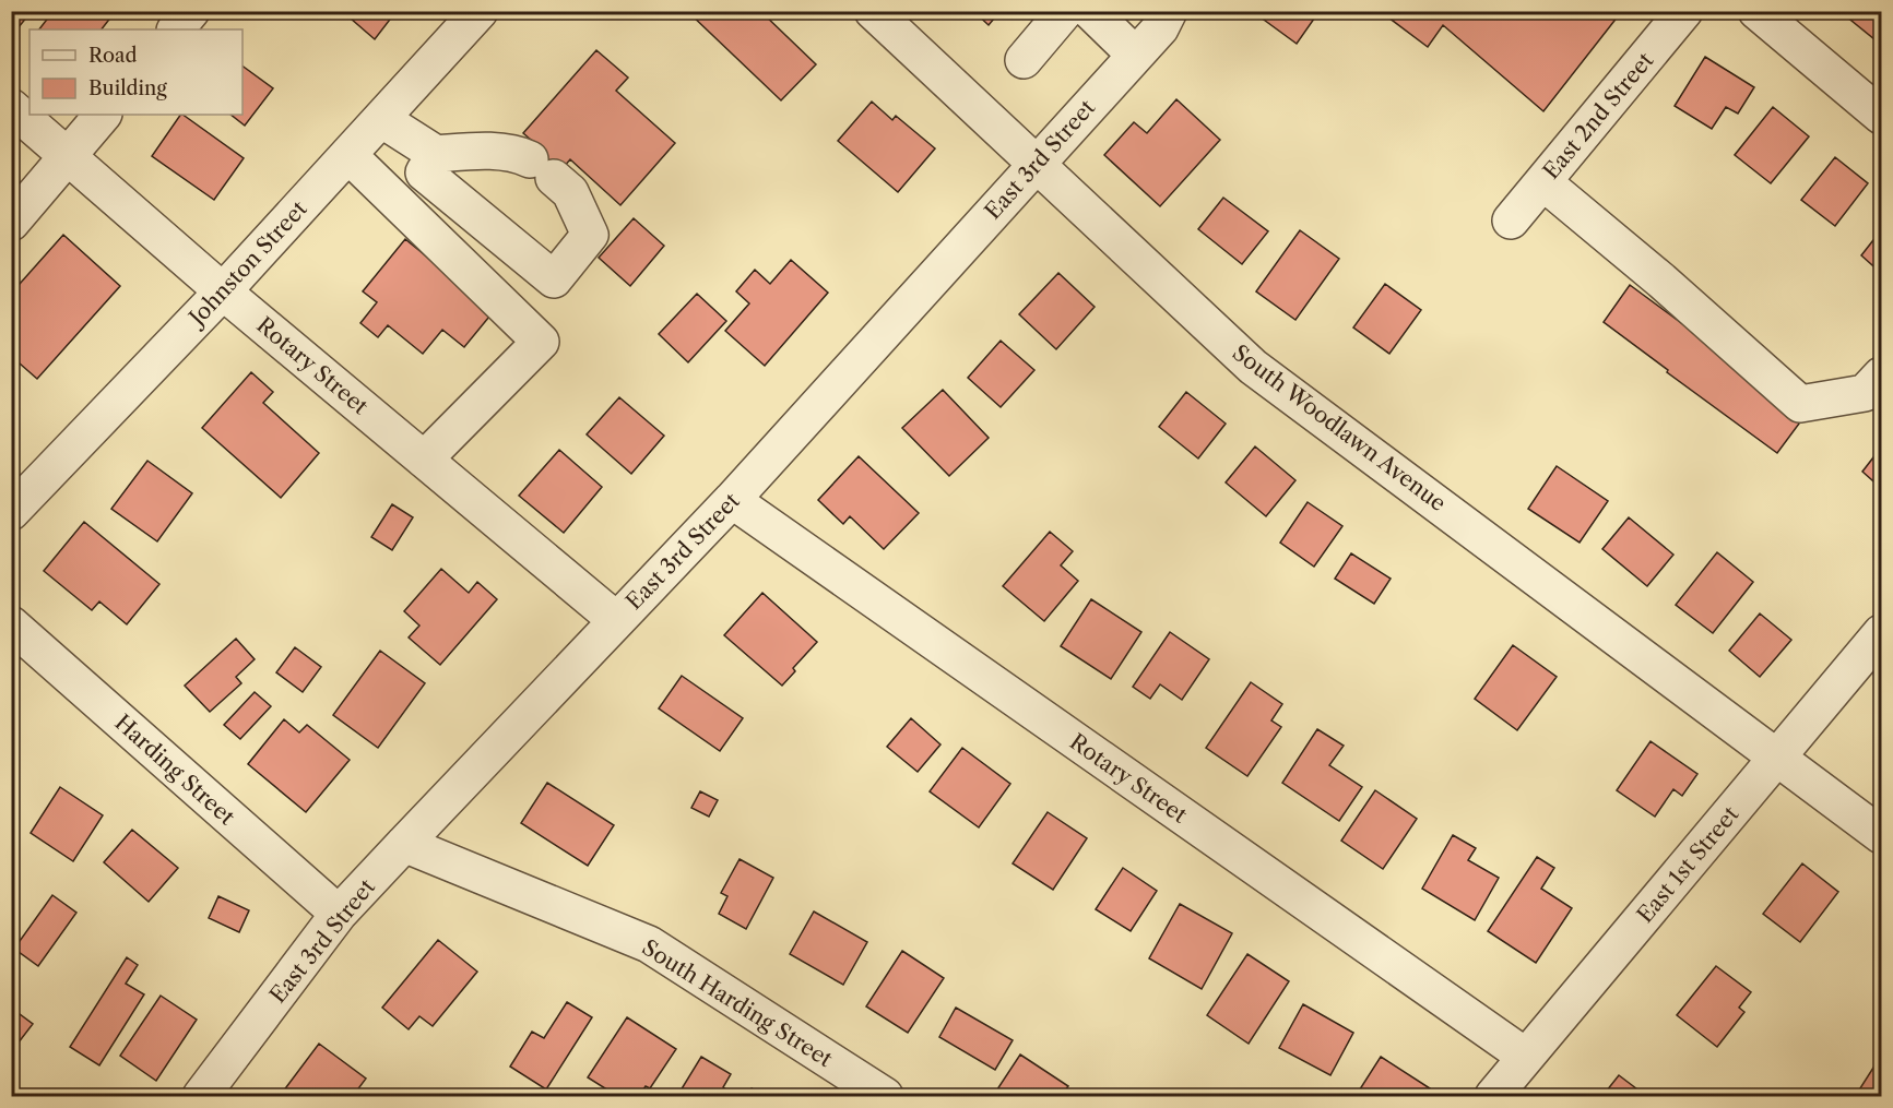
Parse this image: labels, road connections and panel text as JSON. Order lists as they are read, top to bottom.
{
  "streets": {
    "street": [
      "East 2nd Street",
      "East 3rd Street",
      "Johnston Street",
      "Rotary Street",
      "South Woodlawn Avenue",
      "Harding Street",
      "East 1st Street",
      "South Harding Street"
    ]
  },
  "crossings": [
    ["East 3rd Street", "Rotary Street"],
    ["East 3rd Street", "South Woodlawn Avenue"],
    ["East 3rd Street", "Harding Street"],
    ["East 3rd Street", "South Harding Street"],
    ["Johnston Street", "Rotary Street"],
    ["Rotary Street", "East 1st Street"],
    ["South Woodlawn Avenue", "East 1st Street"]
  ],
  "legend": ["Road", "Building"]
}
